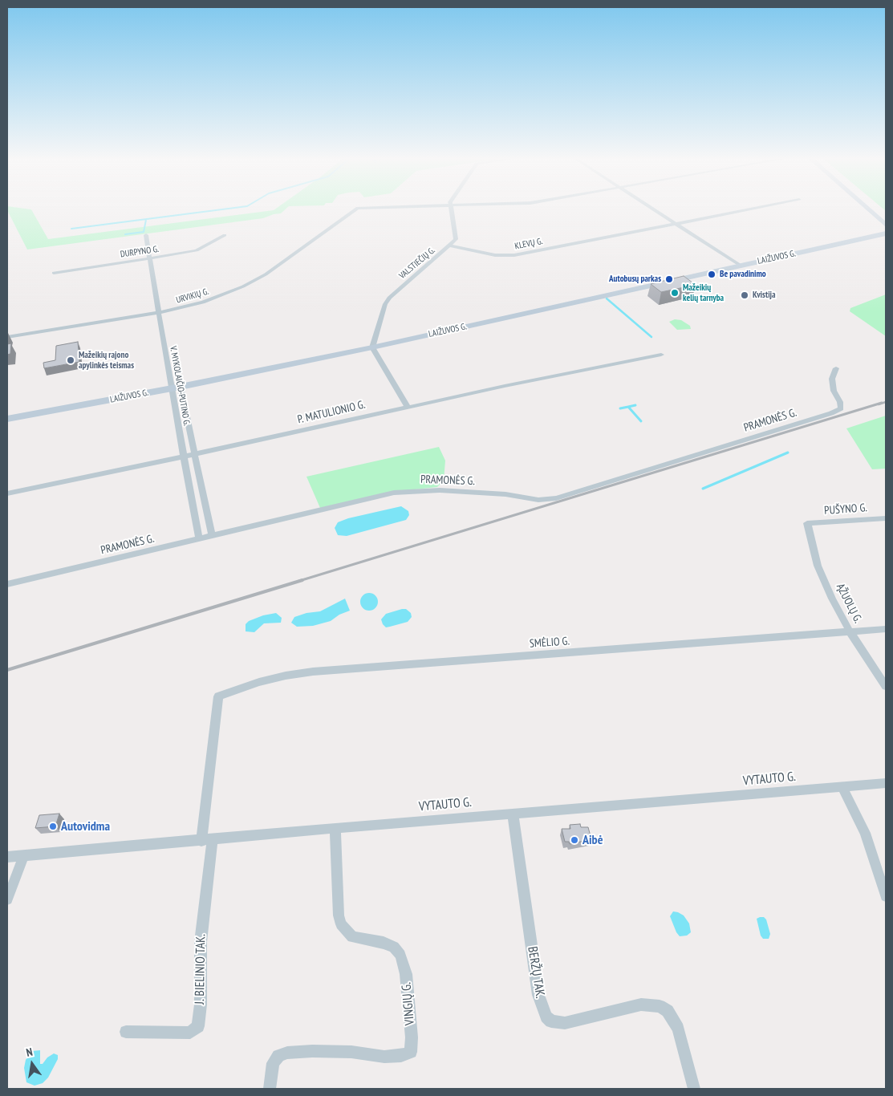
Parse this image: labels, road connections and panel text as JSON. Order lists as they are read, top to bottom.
{
  "streets": {
    "main road": ["LAIŽUVOS G."],
    "street": [
      "KLEVŲ G.",
      "DURPYNO G.",
      "VALSTIEČIŲ G.",
      "URVIKIŲ G.",
      "V. MYKOLAIČIO-PUTINO G.",
      "P. MATULIONIO G.",
      "PRAMONĖS G.",
      "PUŠYNO G.",
      "ĄŽUOLŲ G.",
      "SMĖLIO G.",
      "VYTAUTO G.",
      "J. BIELINIO TAK.",
      "BERŽŲ TAK.",
      "VINGIŲ G."
    ]
  },
  "crossings": [
    ["KLEVŲ G.", "VALSTIEČIŲ G."],
    ["DURPYNO G.", "V. MYKOLAIČIO-PUTINO G."],
    ["LAIŽUVOS G.", "VALSTIEČIŲ G."],
    ["LAIŽUVOS G.", "V. MYKOLAIČIO-PUTINO G."],
    ["URVIKIŲ G.", "V. MYKOLAIČIO-PUTINO G."],
    ["V. MYKOLAIČIO-PUTINO G.", "P. MATULIONIO G."],
    ["V. MYKOLAIČIO-PUTINO G.", "PRAMONĖS G."],
    ["PUŠYNO G.", "ĄŽUOLŲ G."],
    ["ĄŽUOLŲ G.", "SMĖLIO G."],
    ["SMĖLIO G.", "J. BIELINIO TAK."],
    ["VYTAUTO G.", "J. BIELINIO TAK."],
    ["VYTAUTO G.", "BERŽŲ TAK."],
    ["VYTAUTO G.", "VINGIŲ G."]
  ],
  "places": [
    "Be pavadinimo",
    "Autobusų parkas",
    "Mažeikių kelių tarnyba",
    "Kvistija",
    "Mažeikių rajono apylinkės teismas",
    "Autovidma",
    "Aibė"
  ],
  "north": "top"
}
